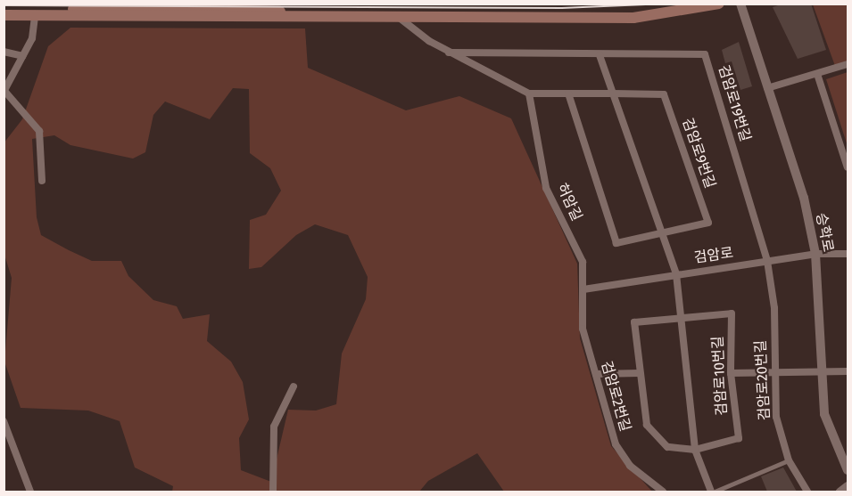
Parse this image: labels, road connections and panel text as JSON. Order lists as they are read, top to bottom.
{
  "streets": {
    "street": [
      "검암로19번길",
      "검암로9번길",
      "허암길",
      "승학로",
      "검암로",
      "검암로10번길",
      "검암로20번길",
      "검암로2번길"
    ]
  },
  "crossings": [
    ["검암로19번길", "검암로"],
    ["검암로19번길", "검암로20번길"],
    ["허암길", "검암로"],
    ["허암길", "검암로2번길"],
    ["승학로", "검암로"],
    ["검암로", "검암로20번길"],
    ["검암로", "검암로2번길"]
  ]
}
